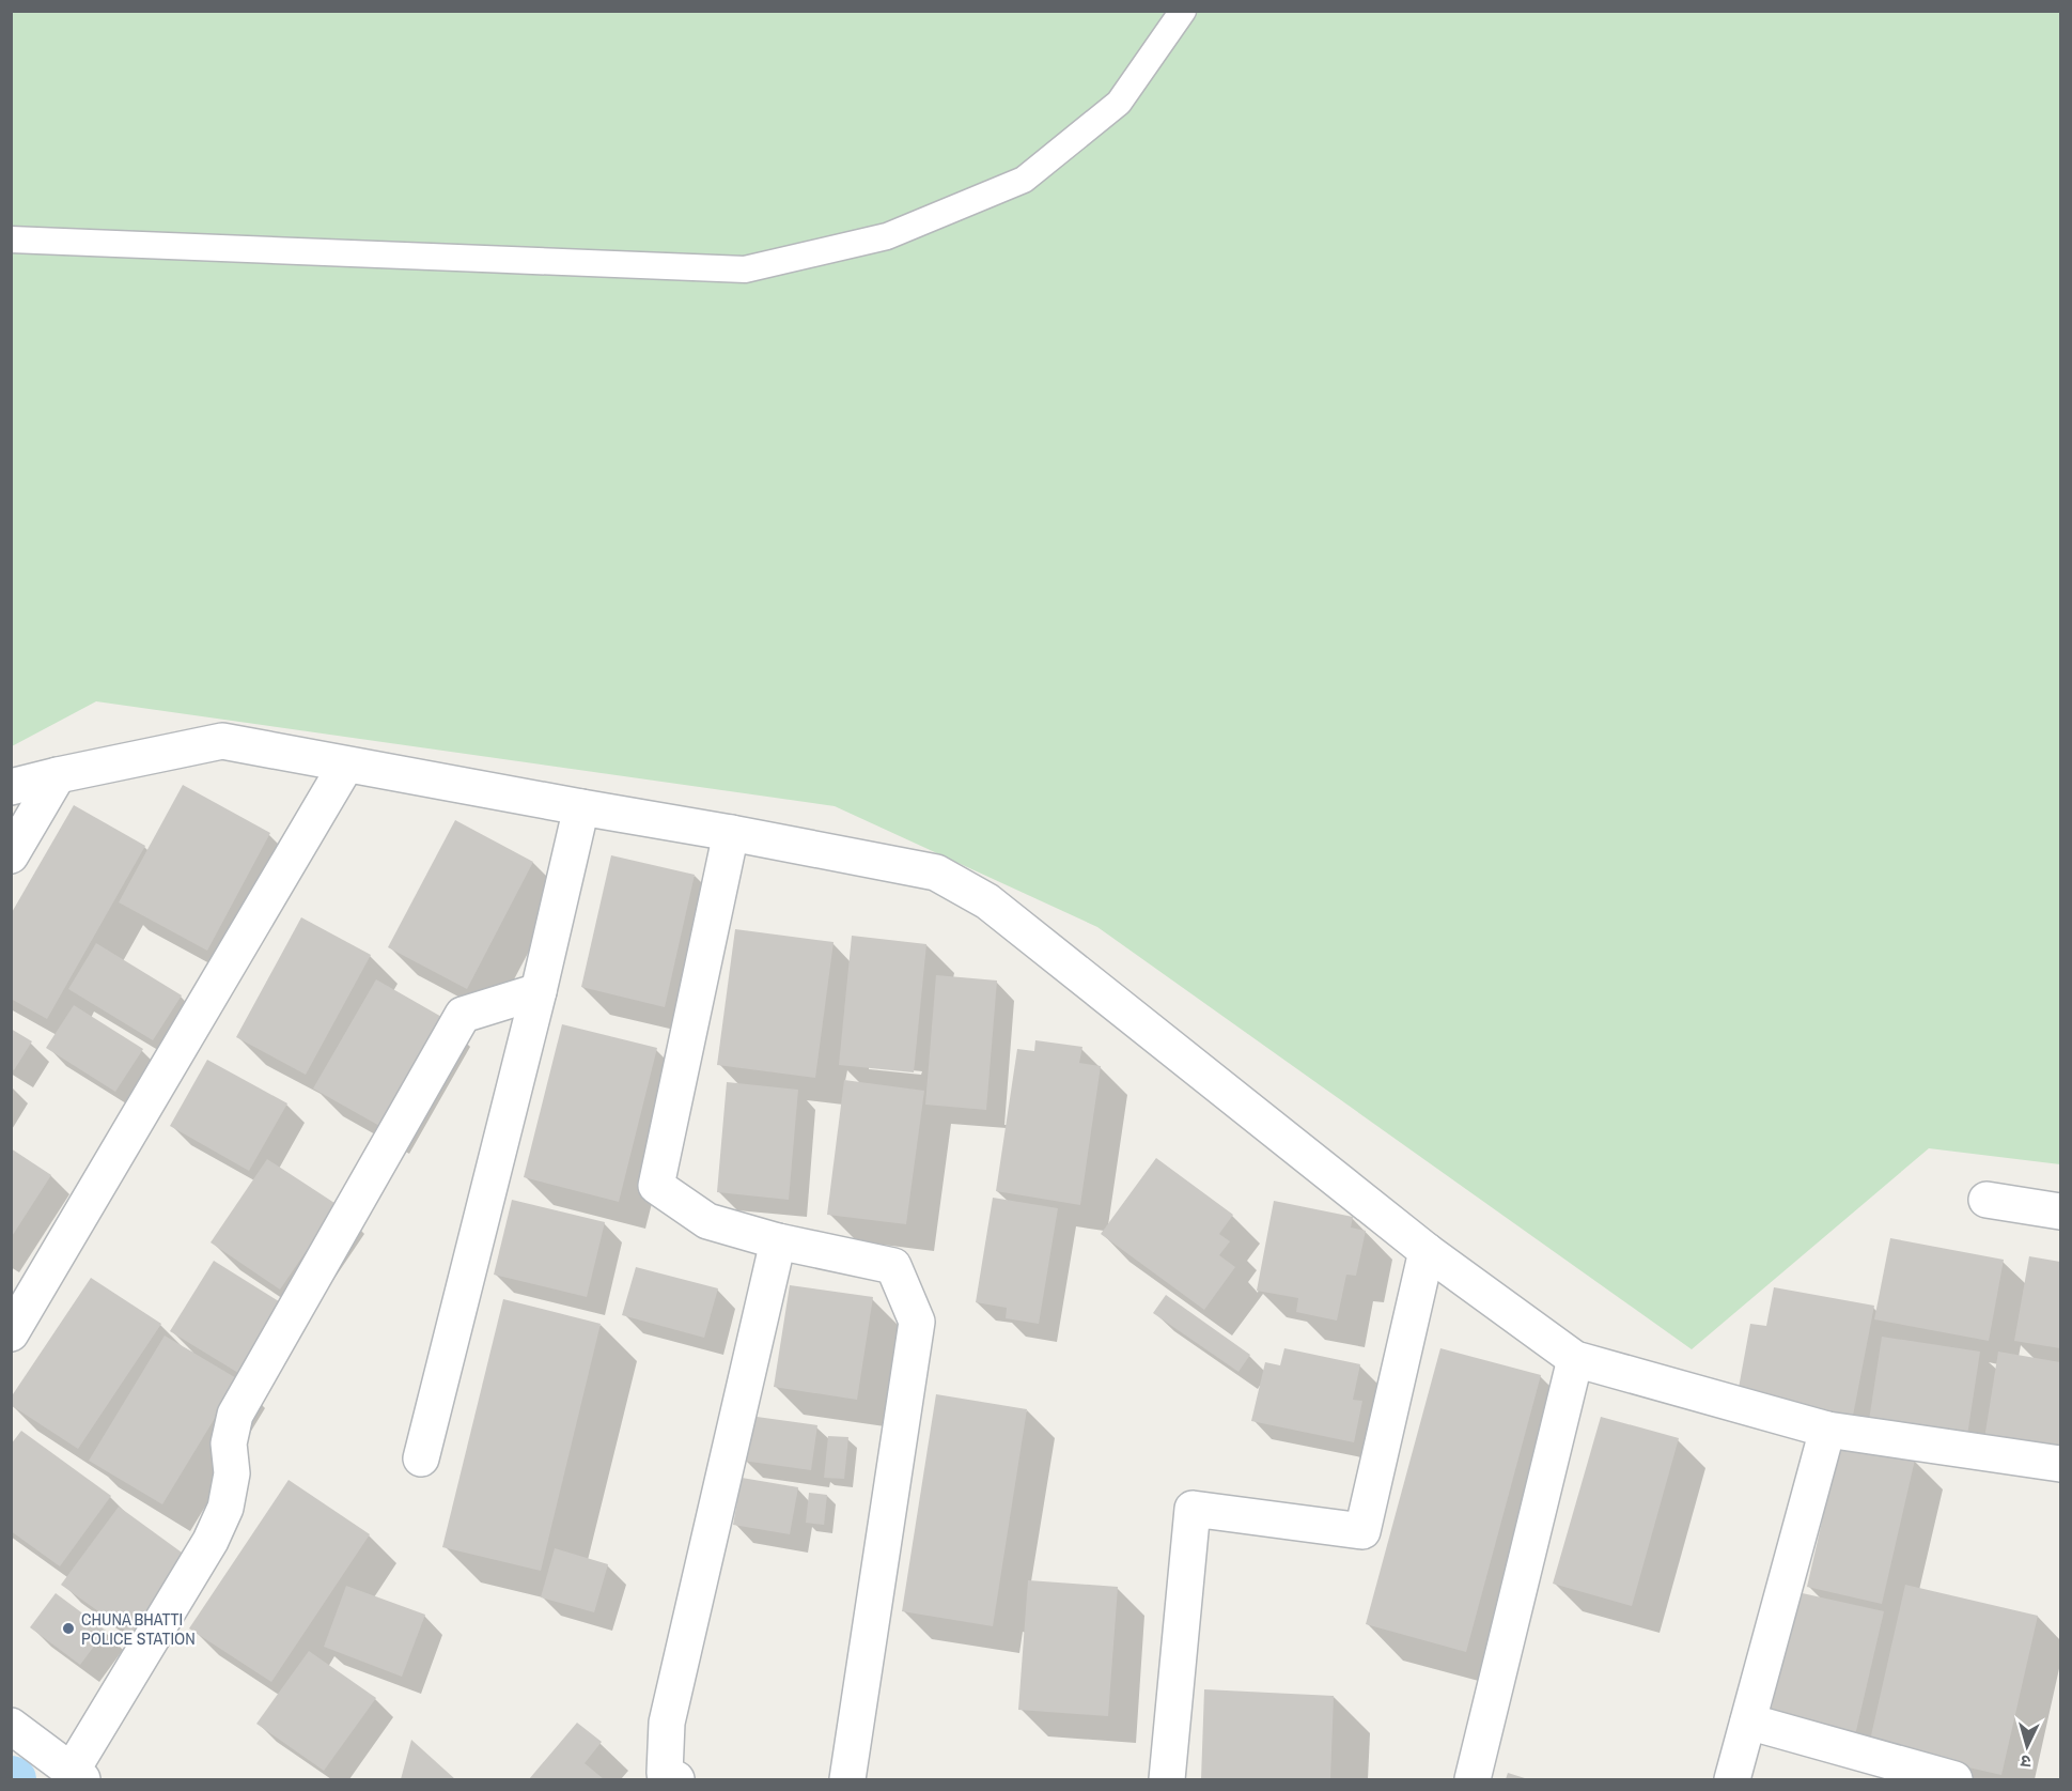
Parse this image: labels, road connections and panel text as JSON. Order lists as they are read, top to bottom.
{
  "places": ["CHUNA BHATTI POLICE STATION"],
  "north": "bottom"
}
